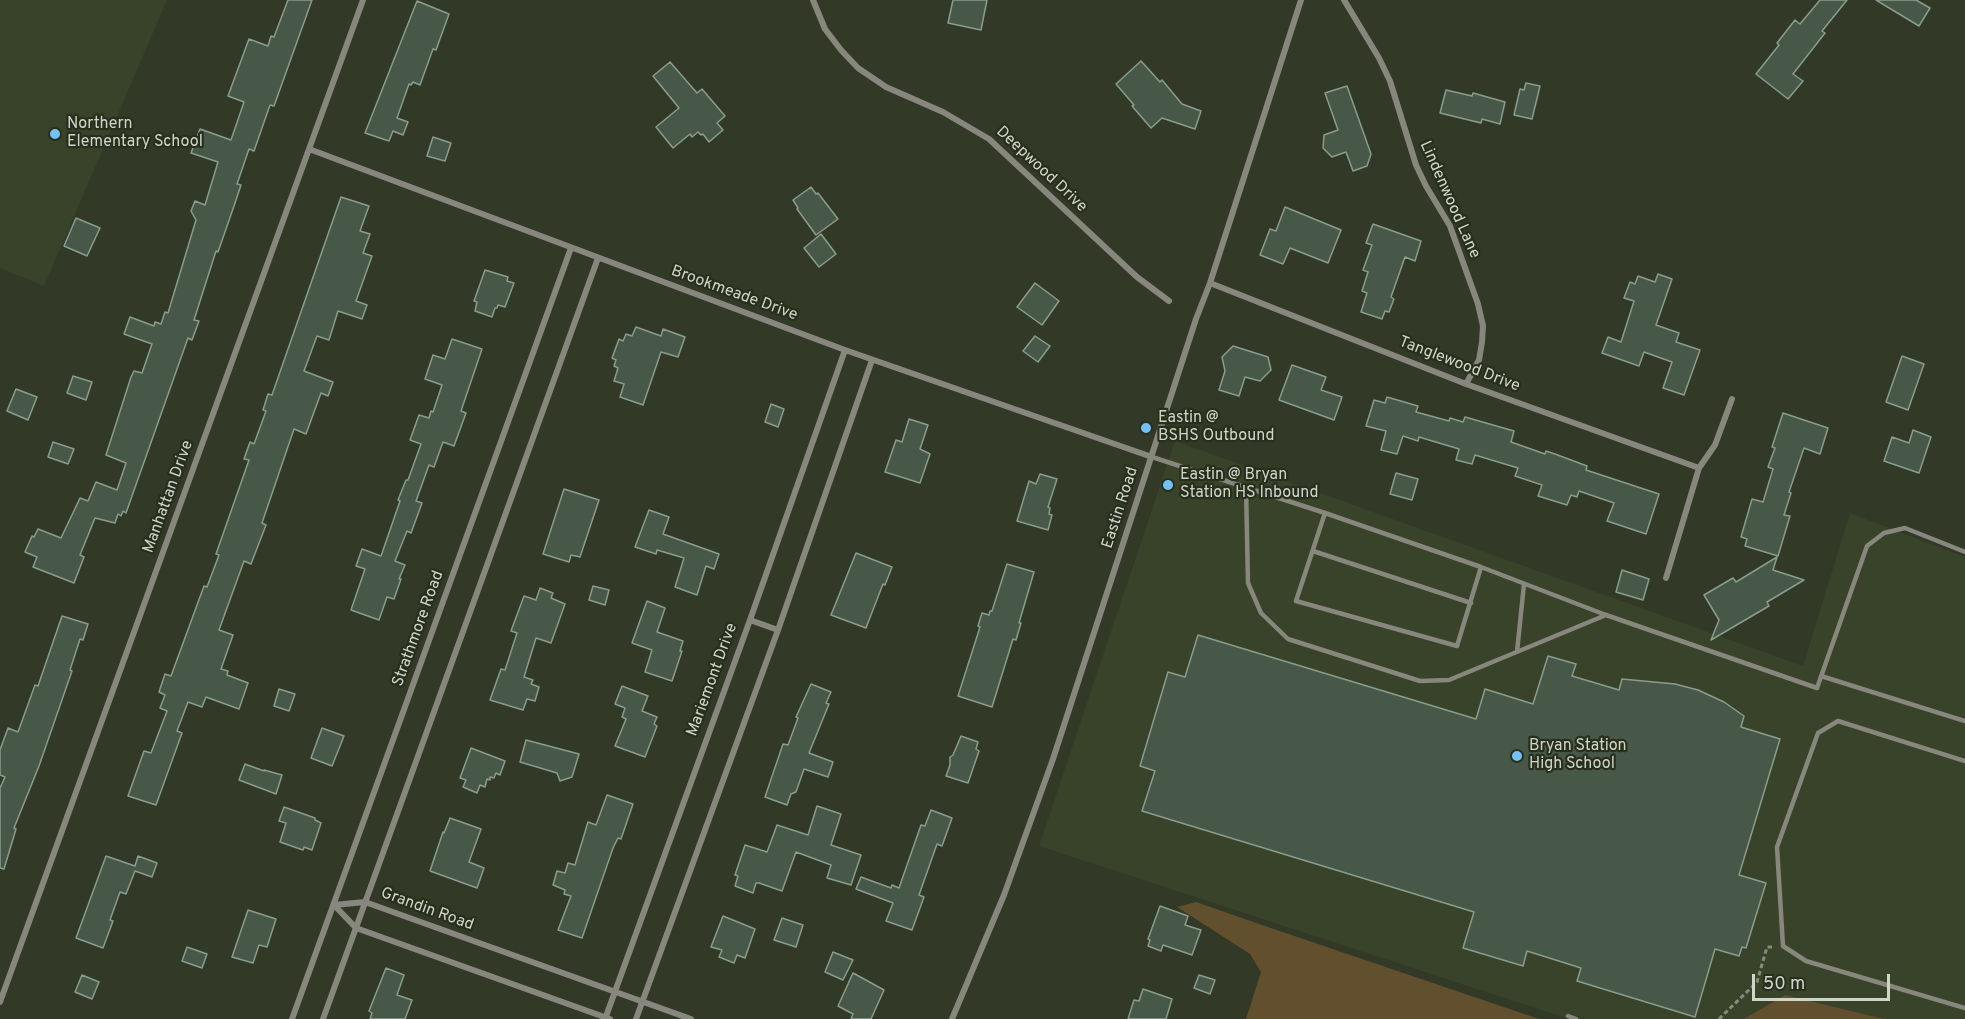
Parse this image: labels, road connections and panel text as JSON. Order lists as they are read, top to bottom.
{
  "streets": {
    "street": [
      "Deepwood Drive",
      "Lindenwood Lane",
      "Brookmeade Drive",
      "Tanglewood Drive",
      "Manhattan Drive",
      "Eastin Road",
      "Strathmore Road",
      "Mariemont Drive",
      "Grandin Road"
    ]
  },
  "crossings": [
    ["Lindenwood Lane", "Tanglewood Drive"],
    ["Brookmeade Drive", "Manhattan Drive"],
    ["Brookmeade Drive", "Eastin Road"],
    ["Brookmeade Drive", "Strathmore Road"],
    ["Brookmeade Drive", "Mariemont Drive"],
    ["Tanglewood Drive", "Eastin Road"],
    ["Strathmore Road", "Grandin Road"],
    ["Mariemont Drive", "Grandin Road"]
  ],
  "places": [
    "Northern Elementary School",
    "Eastin @ BSHS Outbound",
    "Eastin @ Bryan Station HS Inbound",
    "Bryan Station High School"
  ],
  "scale_bar": "50 m"
}
